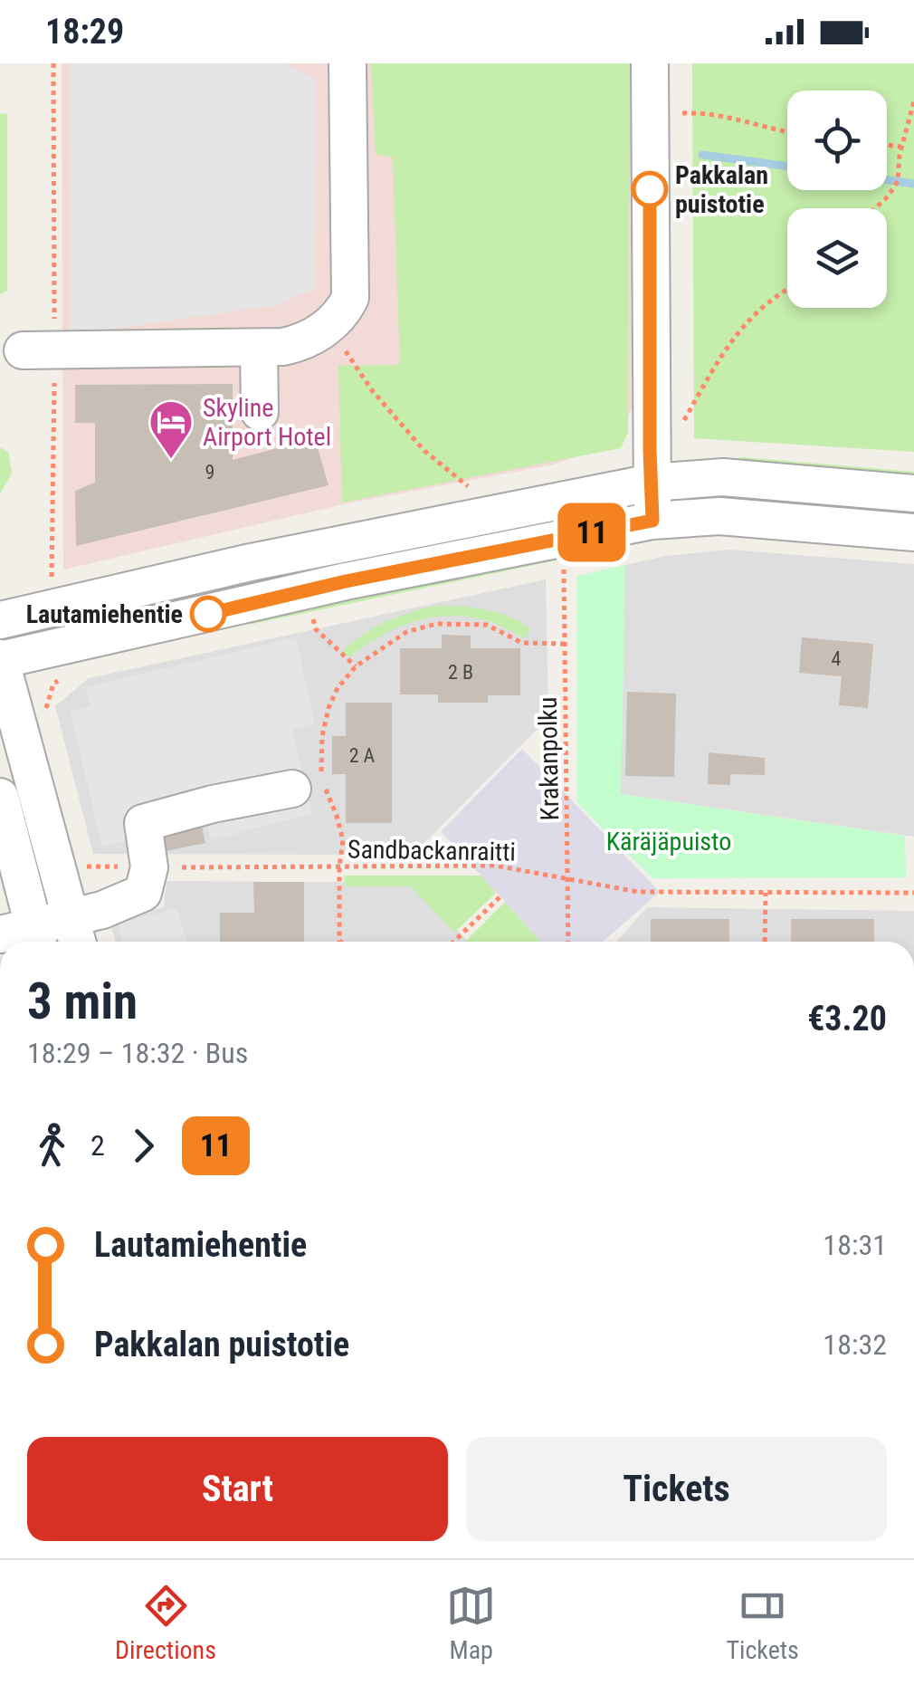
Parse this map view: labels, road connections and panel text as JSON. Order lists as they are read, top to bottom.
{
  "streets": {
    "path": ["Krakanpolku", "Sandbackanraitti"]
  },
  "crossings": [
    ["Krakanpolku", "Sandbackanraitti"]
  ],
  "parks": ["Käräjäpuisto"],
  "places": {
    "other": ["Pakkalan puistotie", "Lautamiehentie"],
    "hotel": ["Skyline Airport Hotel"]
  },
  "lines": ["bus line 11"],
  "house_numbers": [
    "9",
    "4",
    "2 B",
    "2 A"
  ],
  "page": {
    "status": "18:29",
    "on_map": "11",
    "heading": ["3 min", "18:29 – 18:32 · Bus", "€3.20"],
    "legs": ["2", "11"],
    "list": [
      {
        "name": "Lautamiehentie",
        "value": "18:31"
      },
      {
        "name": "Pakkalan puistotie",
        "value": "18:32"
      }
    ],
    "buttons": ["Start", "Tickets"],
    "tabs": ["Directions", "Map", "Tickets"]
  }
}
